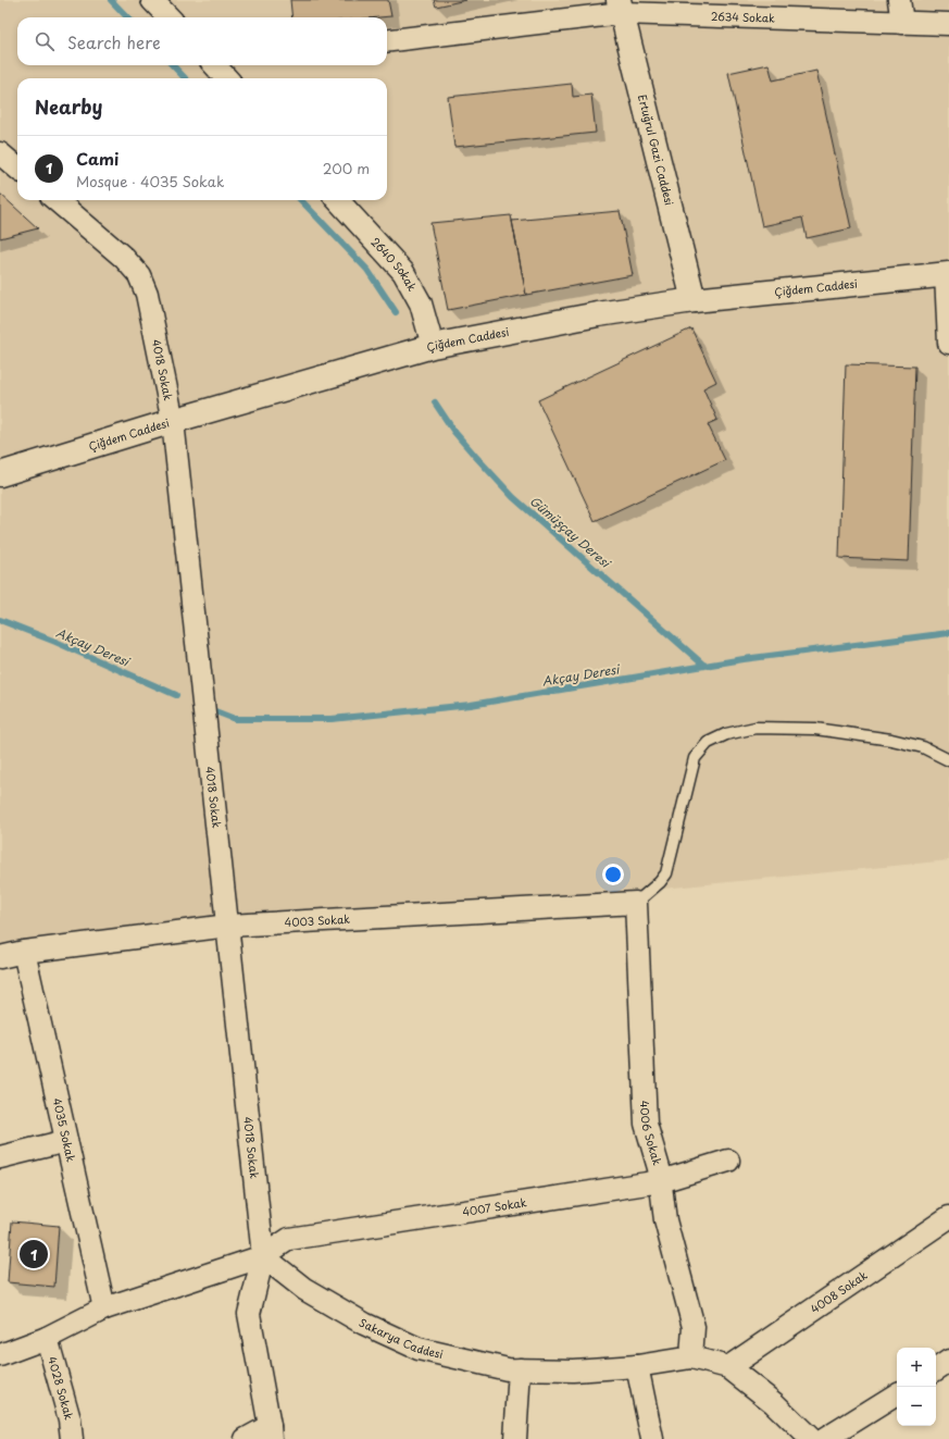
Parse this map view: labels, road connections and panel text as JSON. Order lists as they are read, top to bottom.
{
  "streets": {
    "street": [
      "2634 Sokak",
      "Ertuğrul Gazi Caddesi",
      "2640 Sokak",
      "Çiğdem Caddesi",
      "4018 Sokak",
      "4003 Sokak",
      "4035 Sokak",
      "4006 Sokak",
      "4007 Sokak",
      "4008 Sokak",
      "Sakarya Caddesi",
      "4028 Sokak"
    ]
  },
  "crossings": [
    ["2634 Sokak", "Ertuğrul Gazi Caddesi"],
    ["Ertuğrul Gazi Caddesi", "Çiğdem Caddesi"],
    ["2640 Sokak", "Çiğdem Caddesi"],
    ["Çiğdem Caddesi", "4018 Sokak"],
    ["4018 Sokak", "4003 Sokak"],
    ["4018 Sokak", "4007 Sokak"],
    ["4018 Sokak", "Sakarya Caddesi"],
    ["4003 Sokak", "4035 Sokak"],
    ["4003 Sokak", "4006 Sokak"],
    ["4006 Sokak", "4007 Sokak"],
    ["4006 Sokak", "Sakarya Caddesi"],
    ["4007 Sokak", "Sakarya Caddesi"],
    ["4008 Sokak", "Sakarya Caddesi"]
  ],
  "water": ["Gümüşçay Deresi", "Akçay Deresi"],
  "page": {
    "search": "Search here",
    "heading": "Nearby",
    "list": [
      {
        "mark": "1",
        "name": "Cami",
        "note": "Mosque · 4035 Sokak",
        "value": "200 m"
      }
    ],
    "pins": "1",
    "map_buttons": ["+", "−"]
  }
}
